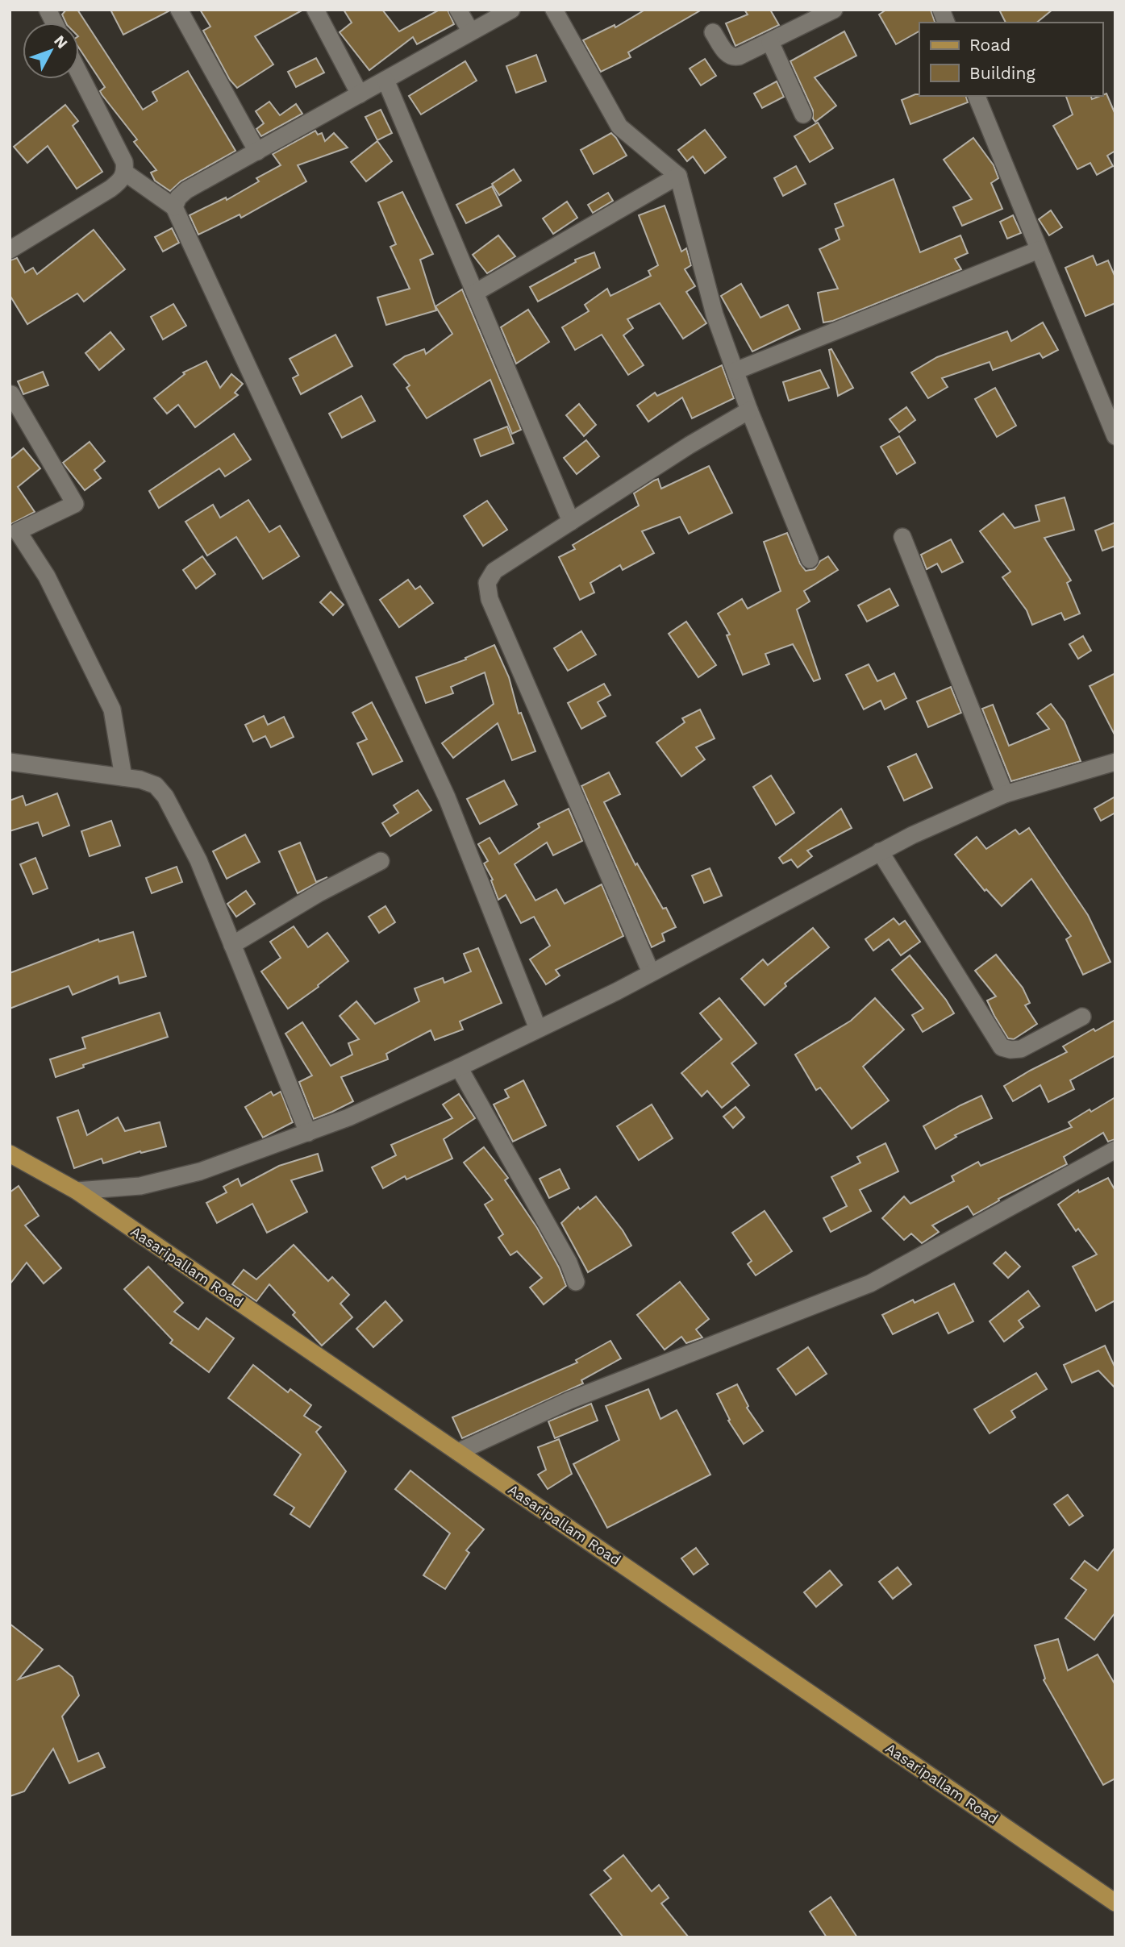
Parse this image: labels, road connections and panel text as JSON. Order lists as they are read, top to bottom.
{
  "streets": {
    "main road": ["Aasaripallam Road"]
  },
  "legend": ["Road", "Building"],
  "north": "top right"
}
